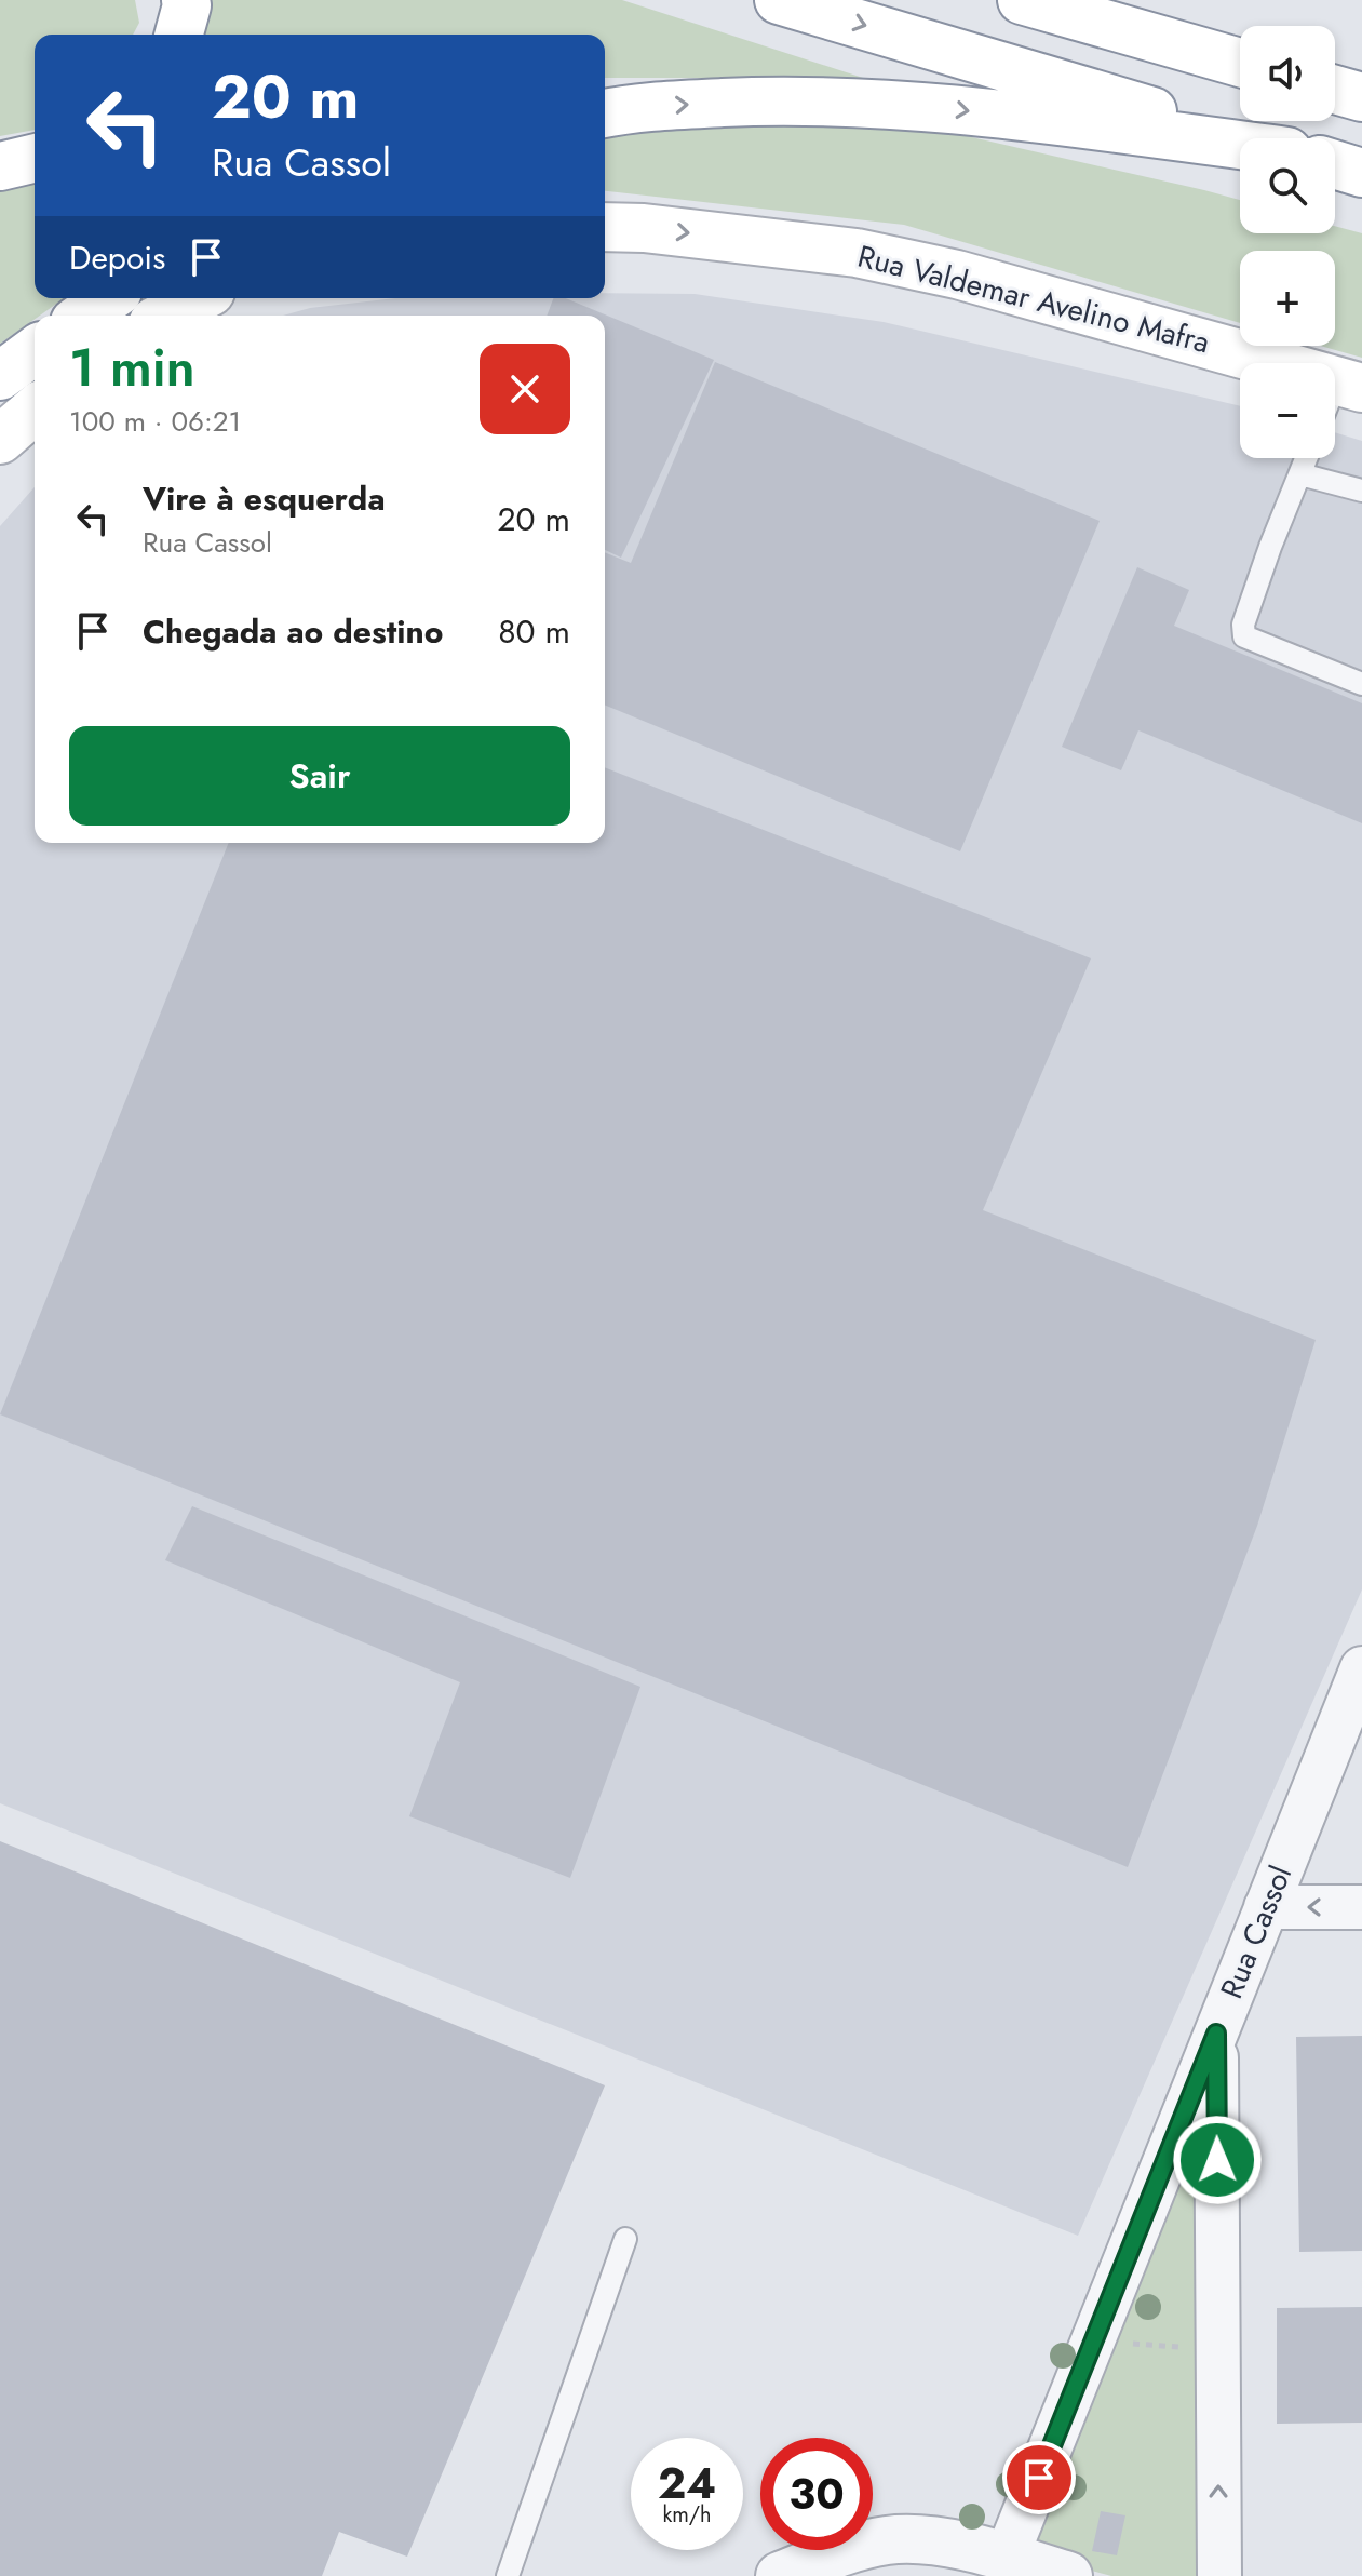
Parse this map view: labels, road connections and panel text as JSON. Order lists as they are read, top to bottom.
{
  "streets": {
    "main road": ["Rua Valdemar Avelino Mafra"],
    "street": ["Rua Cassol"]
  },
  "page": {
    "map_buttons": ["+", "−"],
    "turn": ["20 m", "Rua Cassol"],
    "then": "Depois",
    "heading": ["1 min", "100 m · 06:21"],
    "list": [
      {
        "name": "Vire à esquerda",
        "note": "Rua Cassol",
        "value": "20 m"
      },
      {
        "name": "Chegada ao destino",
        "value": "80 m"
      }
    ],
    "buttons": "Sair",
    "speed": "24 km/h",
    "limit": "30"
  }
}
